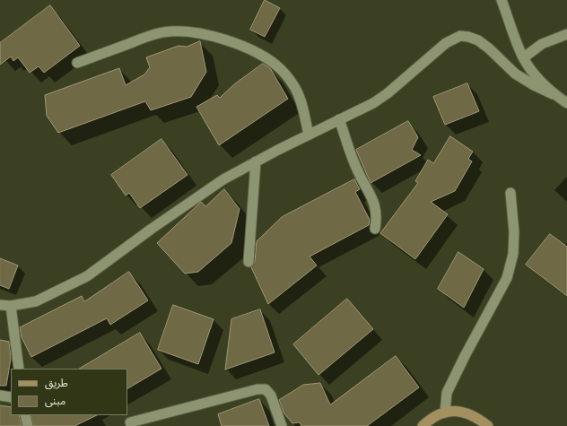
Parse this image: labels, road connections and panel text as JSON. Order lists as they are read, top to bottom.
{
  "legend": ["طريق", "مبنى"]
}
